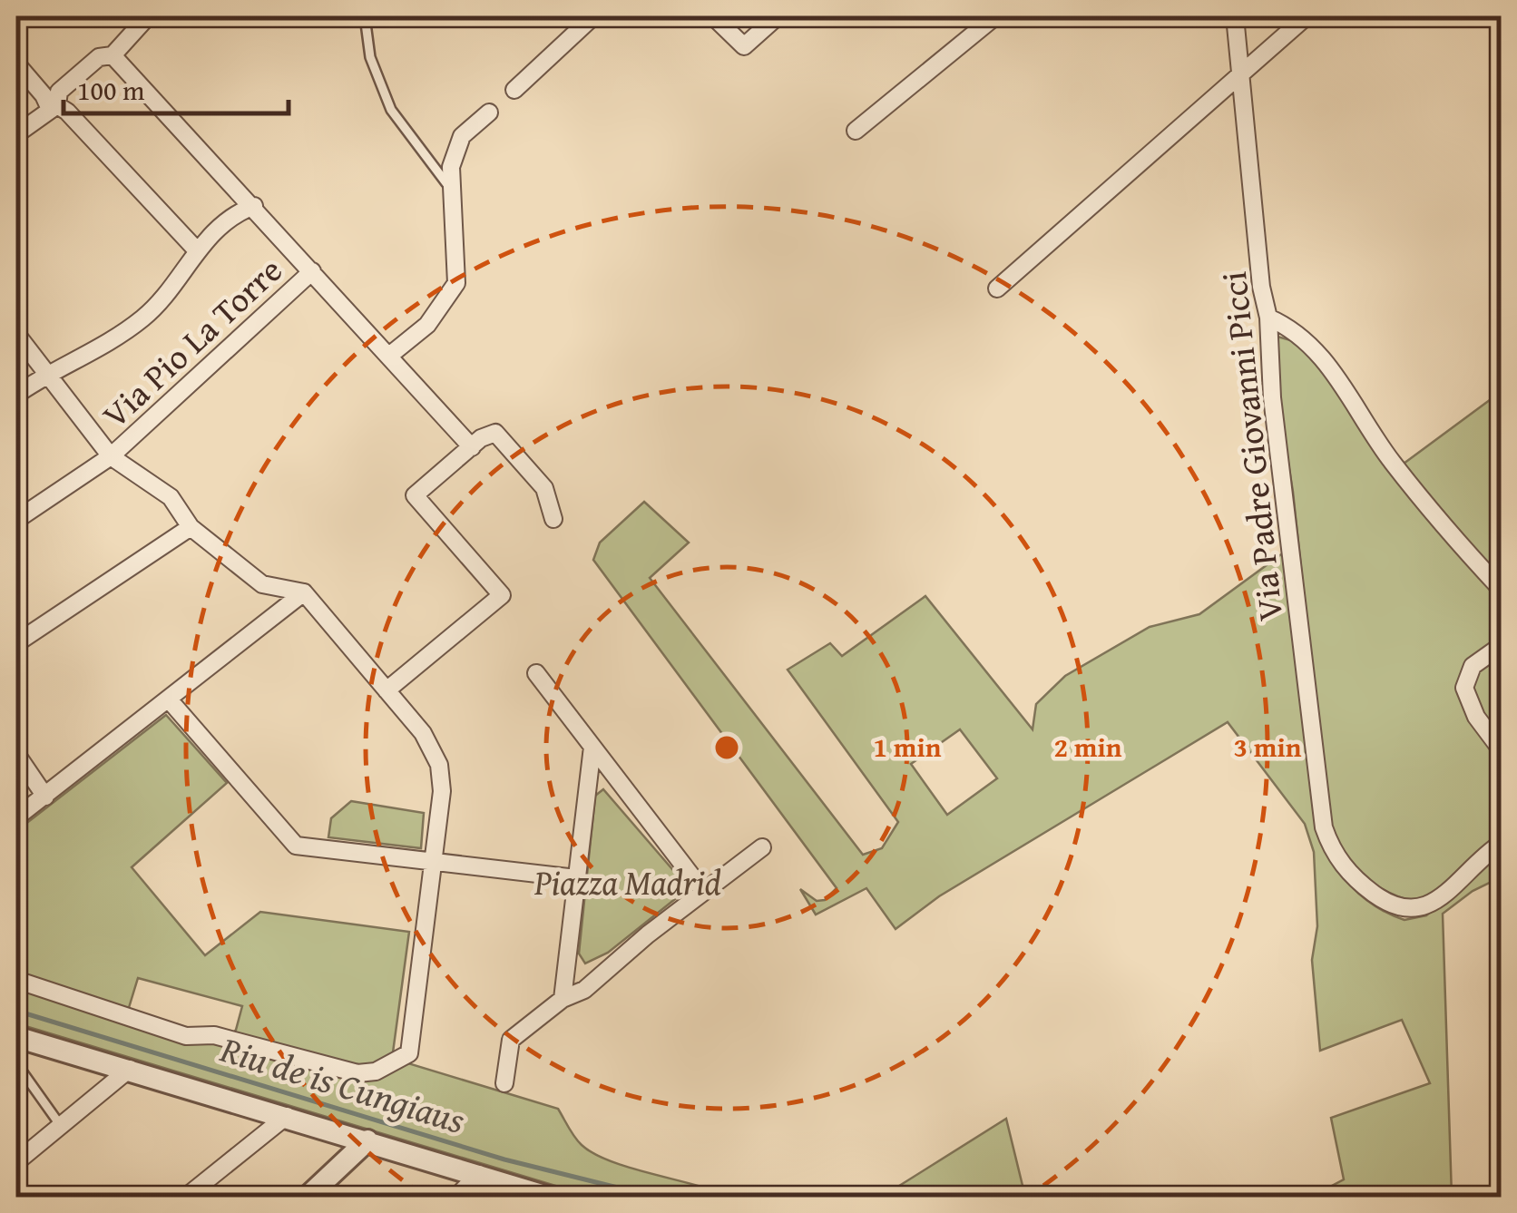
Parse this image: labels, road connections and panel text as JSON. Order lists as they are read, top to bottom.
{
  "streets": {
    "street": ["Via Pio La Torre", "Via Padre Giovanni Picci"]
  },
  "water": ["Riu de is Cungiaus"],
  "parks": ["Piazza Madrid"],
  "scale_bar": "100 m",
  "rings": ["1 min", "2 min", "3 min"]
}
